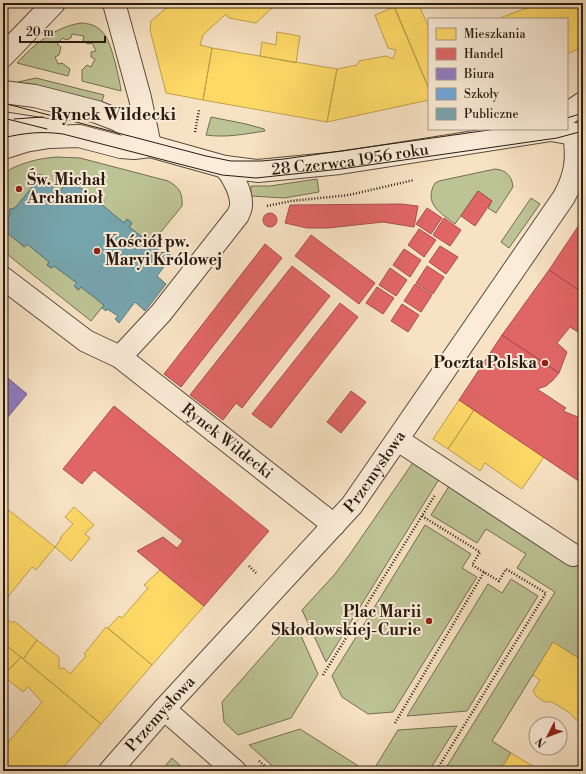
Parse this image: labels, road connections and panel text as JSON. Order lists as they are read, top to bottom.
{
  "streets": {
    "street": ["28 Czerwca 1956 roku", "Rynek Wildecki", "Przemysłowa"]
  },
  "crossings": [
    ["Rynek Wildecki", "Przemysłowa"]
  ],
  "districts": ["Rynek Wildecki"],
  "places": [
    "Św. Michał Archanioł",
    "Kościół pw. Maryi Królowej",
    "Poczta Polska",
    "Plac Marii Skłodowskiej-Curie"
  ],
  "legend": [
    "Mieszkania",
    "Handel",
    "Biura",
    "Szkoły",
    "Publiczne"
  ],
  "scale_bar": "20 m",
  "north": "bottom left"
}
